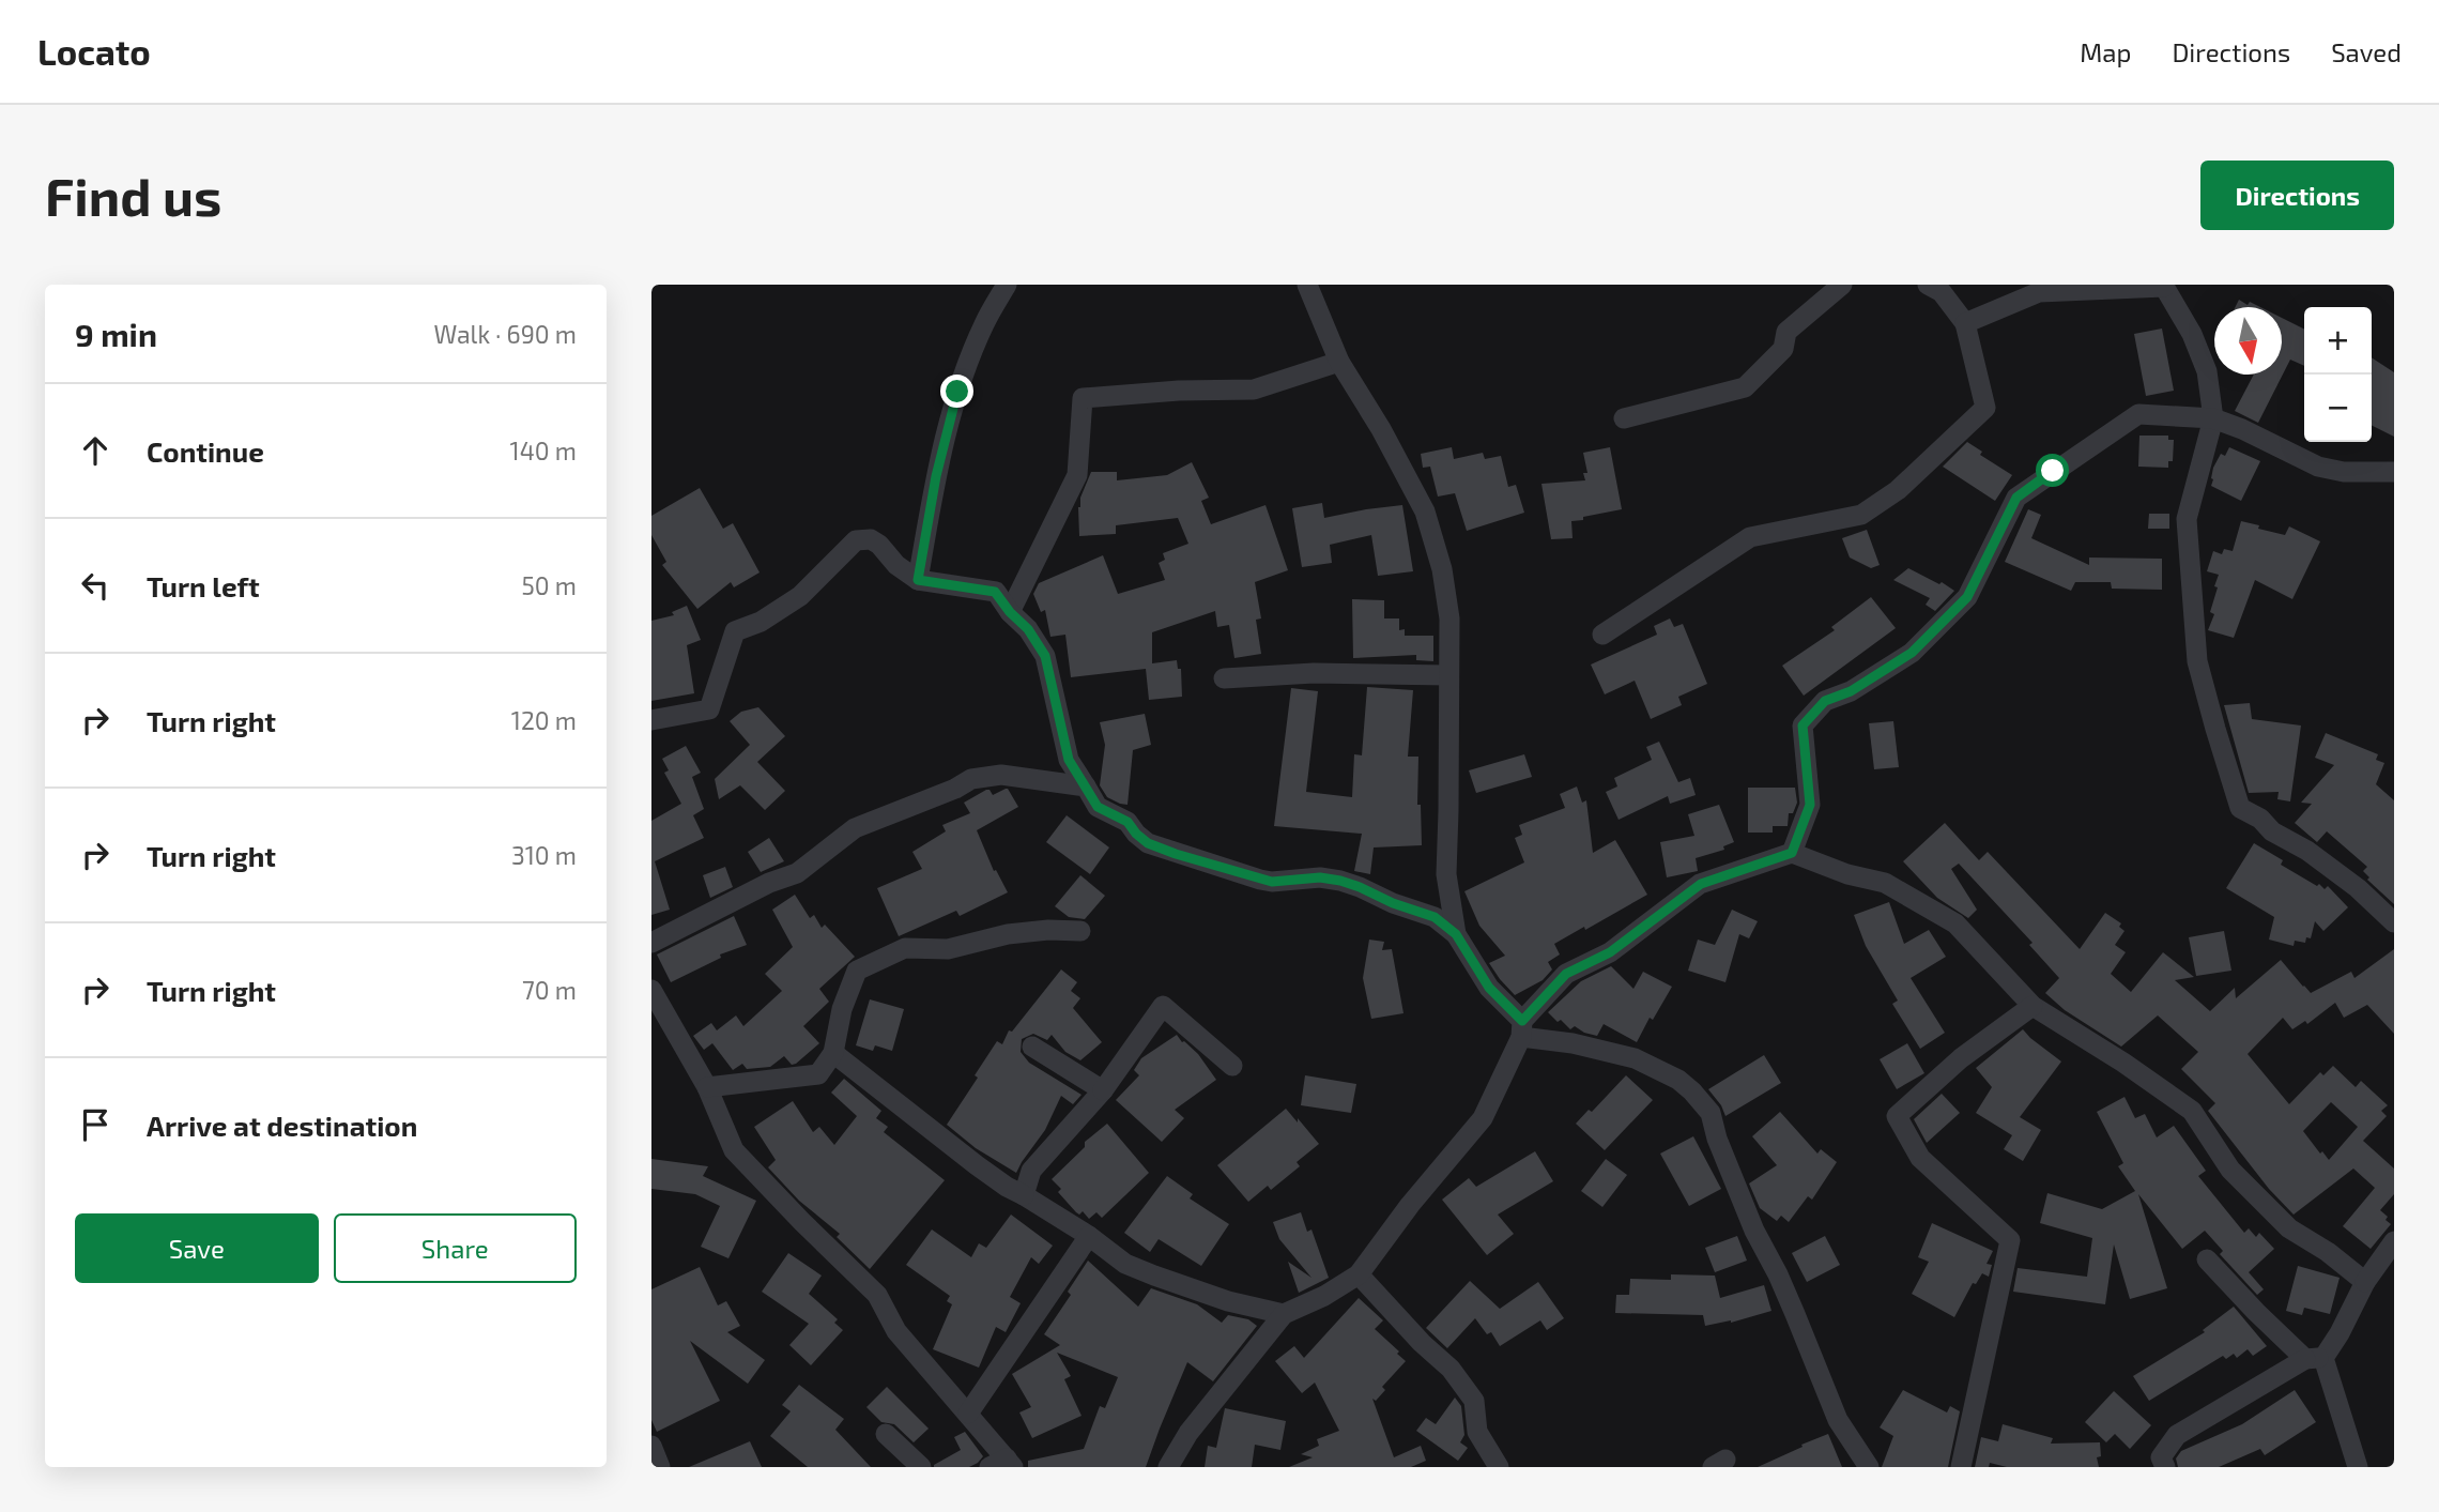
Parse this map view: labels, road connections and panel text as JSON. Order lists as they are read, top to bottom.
{
  "north": "bottom",
  "page": {
    "header": "Locato",
    "nav": ["Map", "Directions", "Saved"],
    "buttons": [
      "Directions",
      ["Save", "Share"]
    ],
    "title": "Find us",
    "heading": ["9 min", "Walk · 690 m"],
    "map_buttons": ["+", "−"],
    "list": [
      ["Continue", "140 m"],
      ["Turn left", "50 m"],
      ["Turn right", "120 m"],
      ["Turn right", "310 m"],
      ["Turn right", "70 m"],
      "Arrive at destination"
    ]
  }
}
